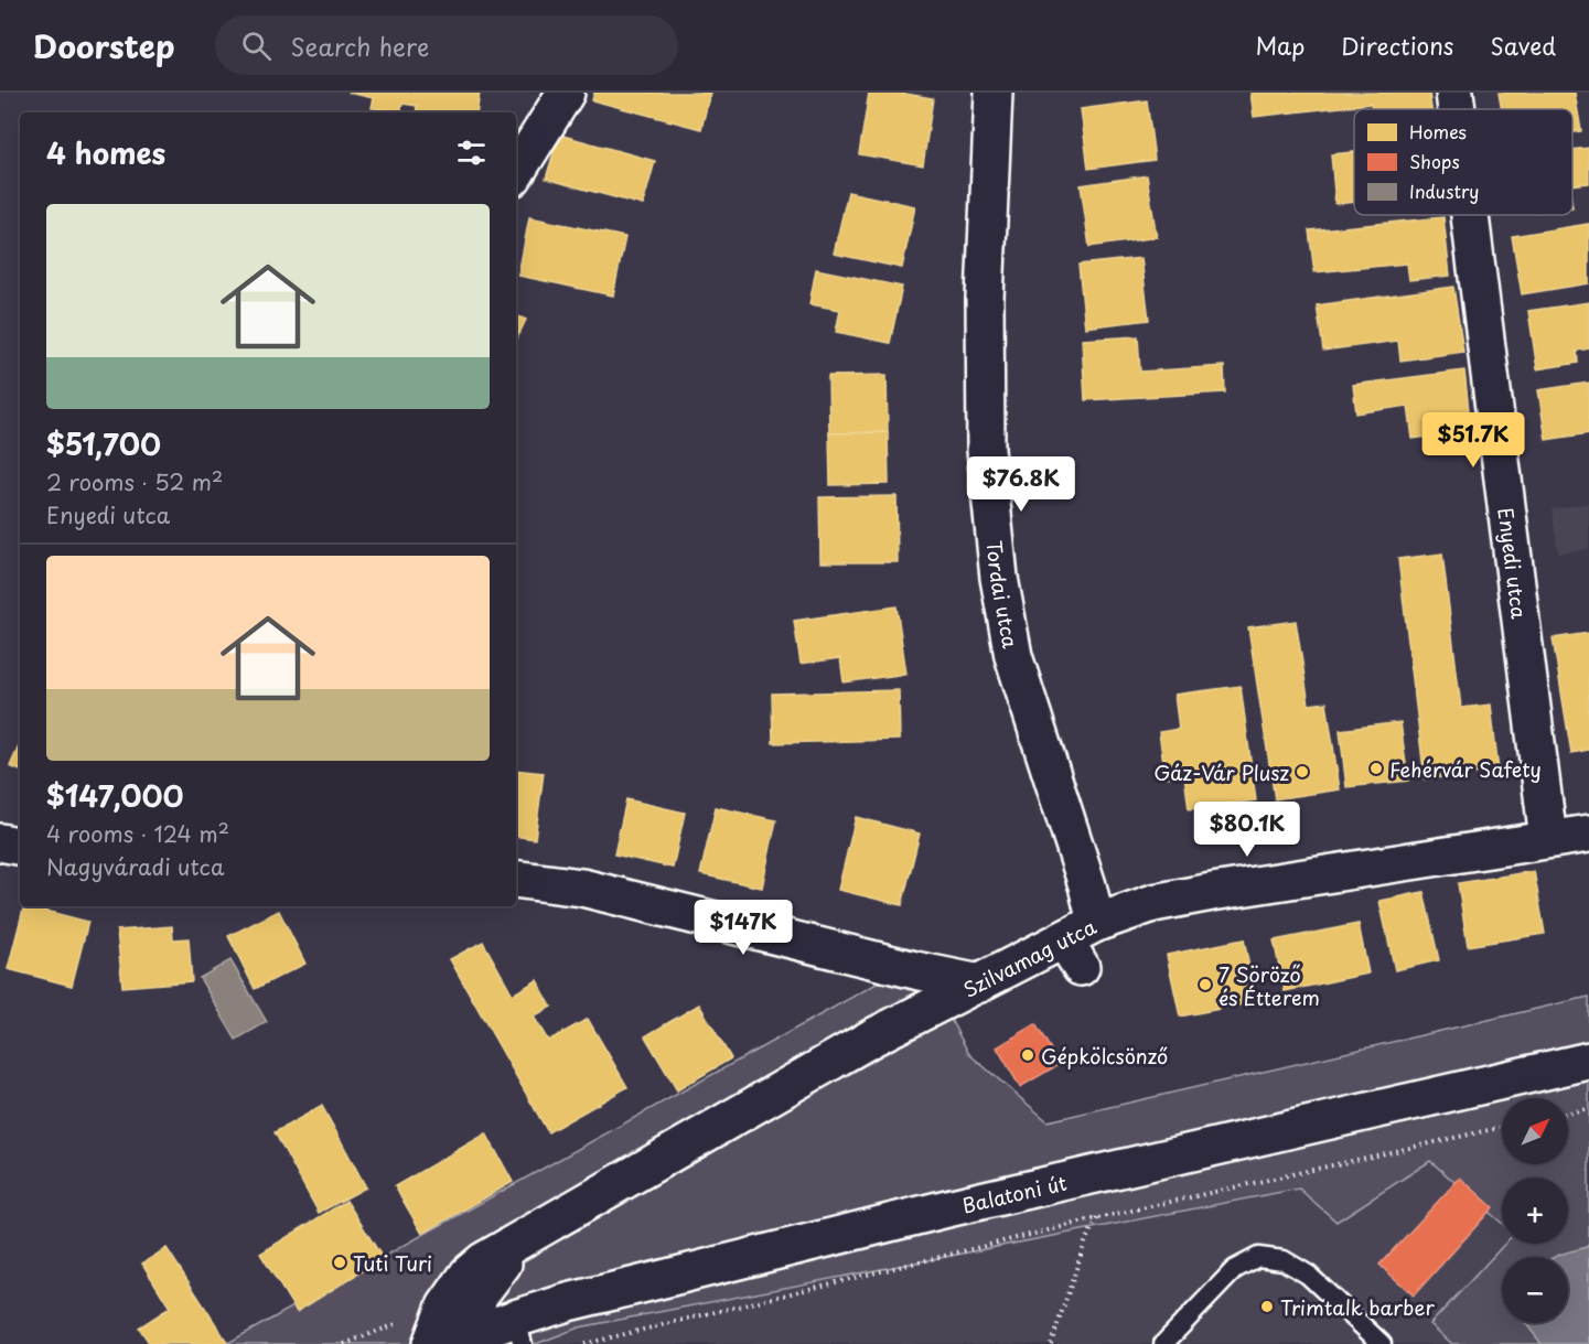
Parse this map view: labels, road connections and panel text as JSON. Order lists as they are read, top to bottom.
{
  "streets": {
    "street": [
      "Enyedi utca",
      "Tordai utca",
      "Szilvamag utca",
      "Balatoni út"
    ]
  },
  "crossings": [
    ["Enyedi utca", "Szilvamag utca"],
    ["Tordai utca", "Szilvamag utca"],
    ["Szilvamag utca", "Balatoni út"]
  ],
  "places": [
    "Fehérvár Safety",
    "Gáz-Vár Plusz",
    "7 Söröző és Étterem",
    "Gépkölcsönző",
    "Tuti Turi",
    "Trimtalk barber"
  ],
  "legend": ["Homes", "Shops", "Industry"],
  "north": "top right",
  "page": {
    "header": "Doorstep",
    "search": "Search here",
    "nav": ["Map", "Directions", "Saved"],
    "heading": "4 homes",
    "list": [
      {
        "name": "$51,700",
        "note": "2 rooms · 52 m² · Enyedi utca"
      },
      {
        "name": "$147,000",
        "note": "4 rooms · 124 m² · Nagyváradi utca"
      }
    ],
    "price": [
      "$51.7K",
      "$76.8K",
      "$80.1K",
      "$147K"
    ],
    "map_buttons": ["+", "−"]
  }
}
